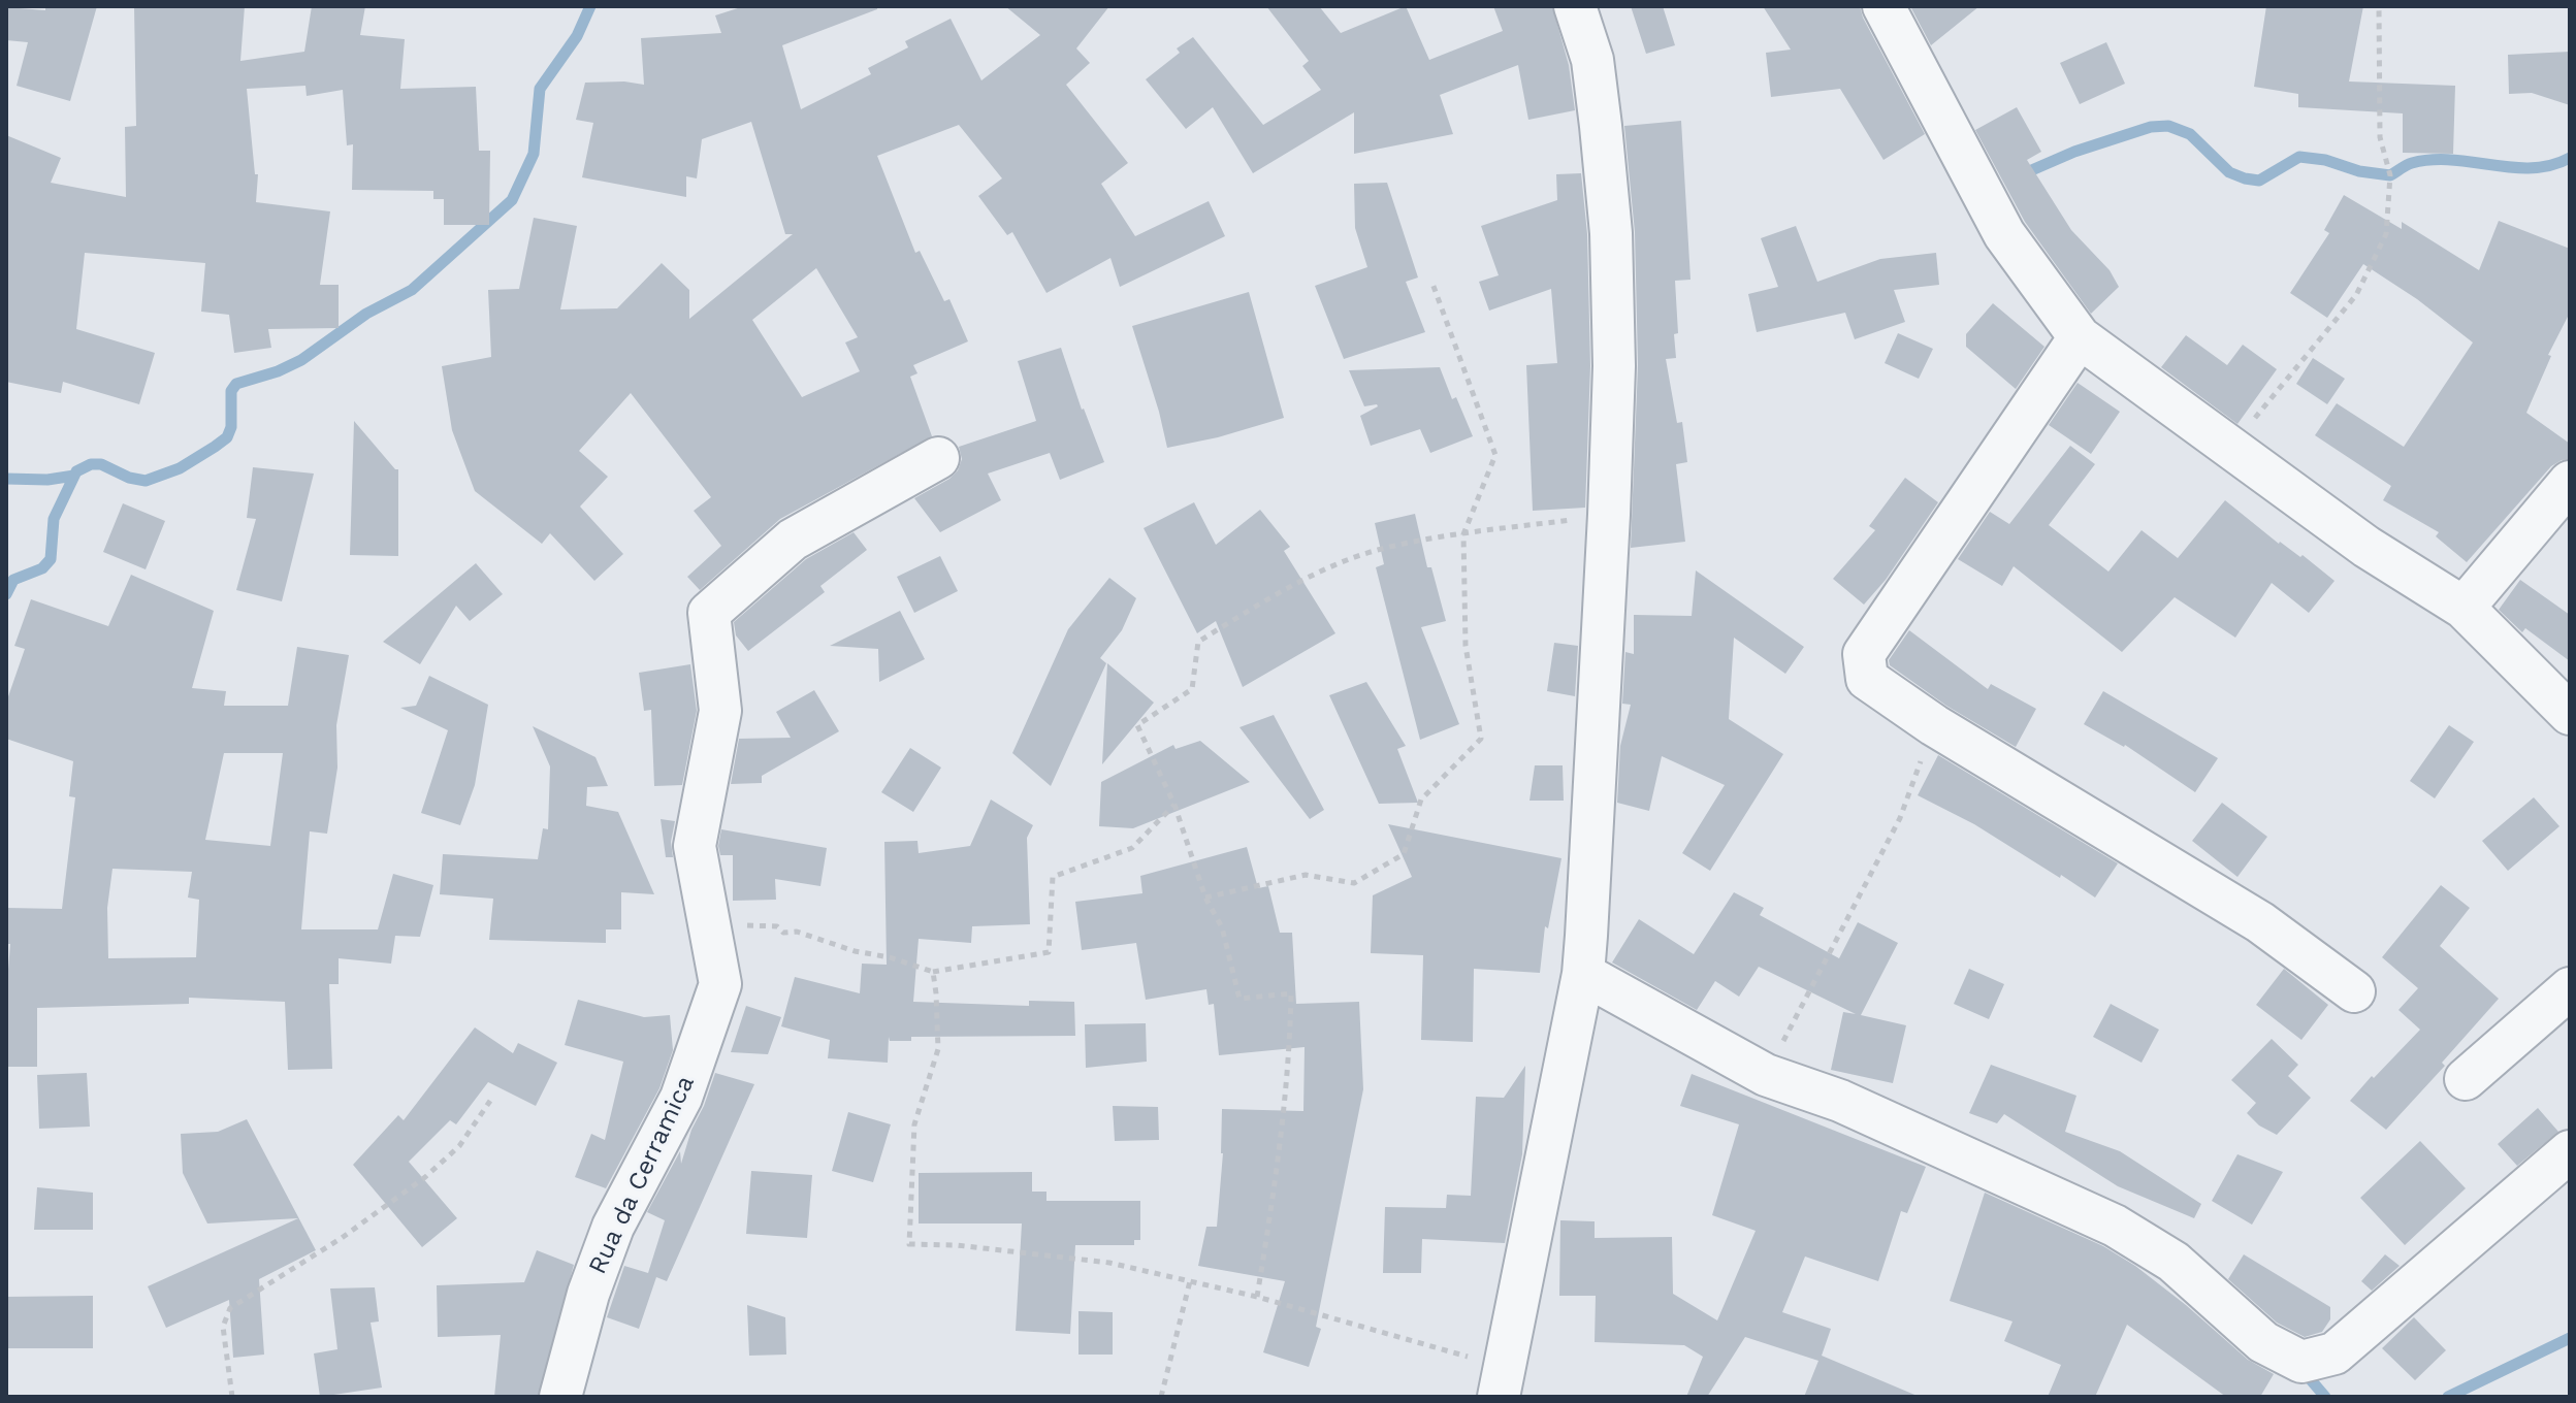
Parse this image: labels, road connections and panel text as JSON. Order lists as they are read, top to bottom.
{
  "streets": {
    "street": ["Rua da Cerramica"]
  }
}
